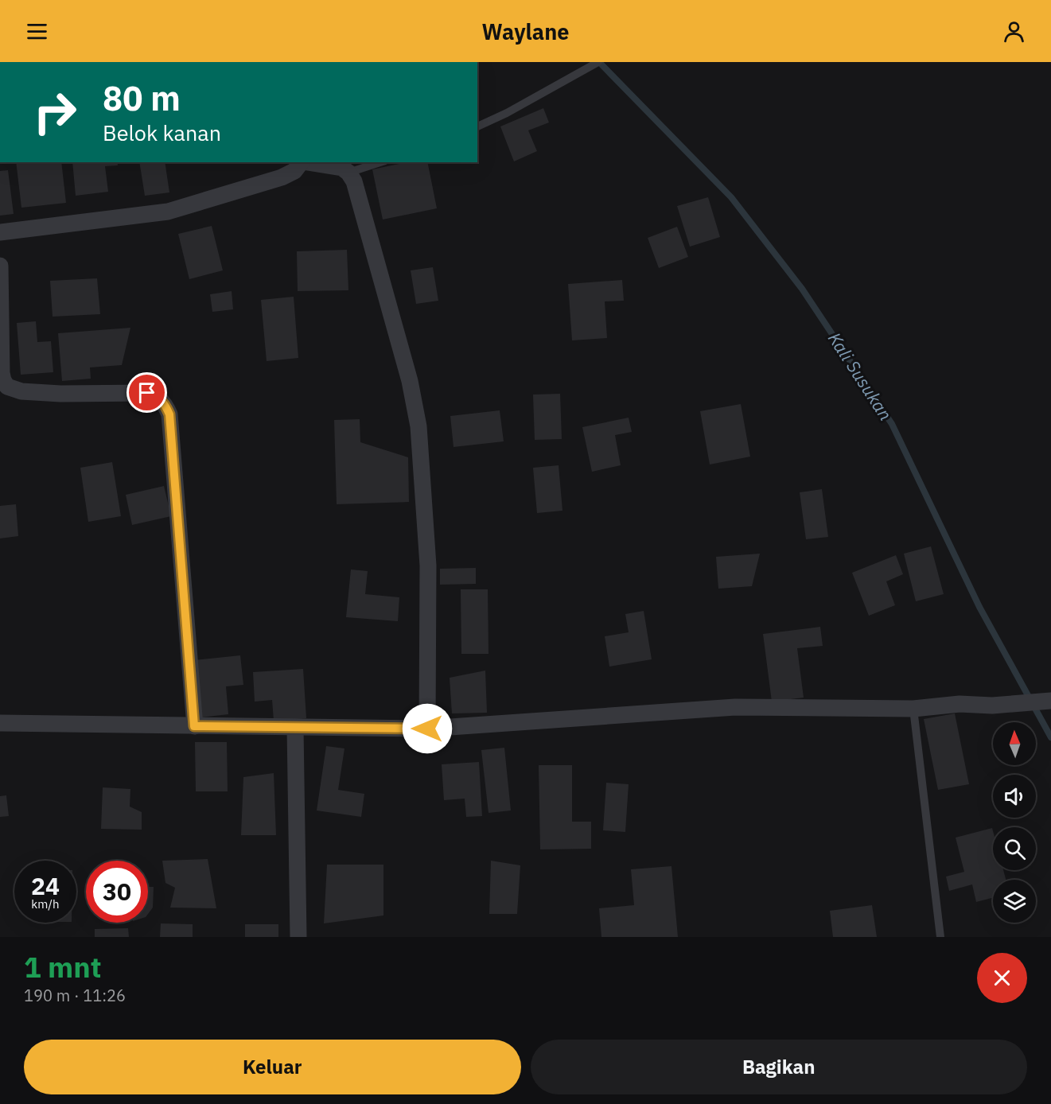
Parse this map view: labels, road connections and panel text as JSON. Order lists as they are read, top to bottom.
{
  "water": ["Kali Susukan"],
  "north": "top",
  "page": {
    "header": "Waylane",
    "turn": ["80 m", "Belok kanan"],
    "speed": "24 km/h",
    "limit": "30",
    "heading": ["1 mnt", "190 m · 11:26"],
    "buttons": ["Keluar", "Bagikan"]
  }
}
